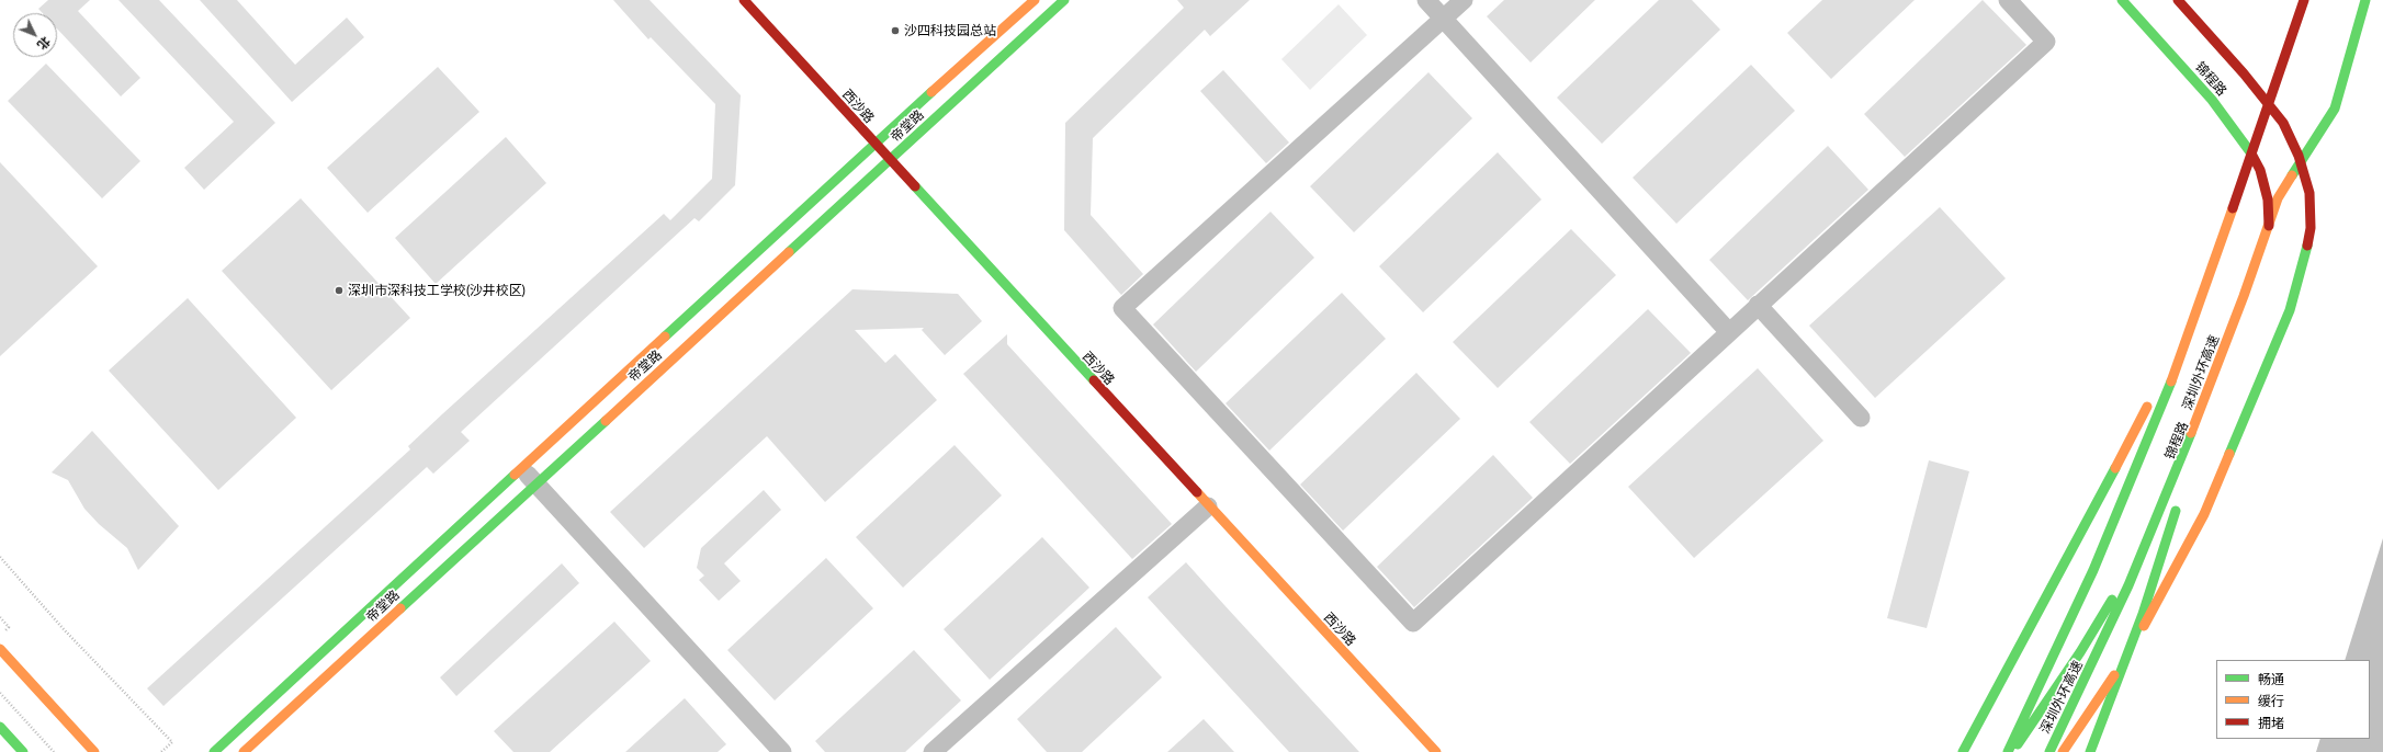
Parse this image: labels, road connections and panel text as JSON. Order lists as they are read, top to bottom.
{
  "streets": {
    "main road": [
      "锦程路",
      "西沙路",
      "帝堂路",
      "深圳外环高速"
    ]
  },
  "crossings": [
    ["西沙路", "帝堂路"]
  ],
  "places": ["沙四科技园总站", "深圳市深科技工学校(沙井校区)"],
  "legend": ["畅通", "缓行", "拥堵"],
  "north": "bottom right"
}
